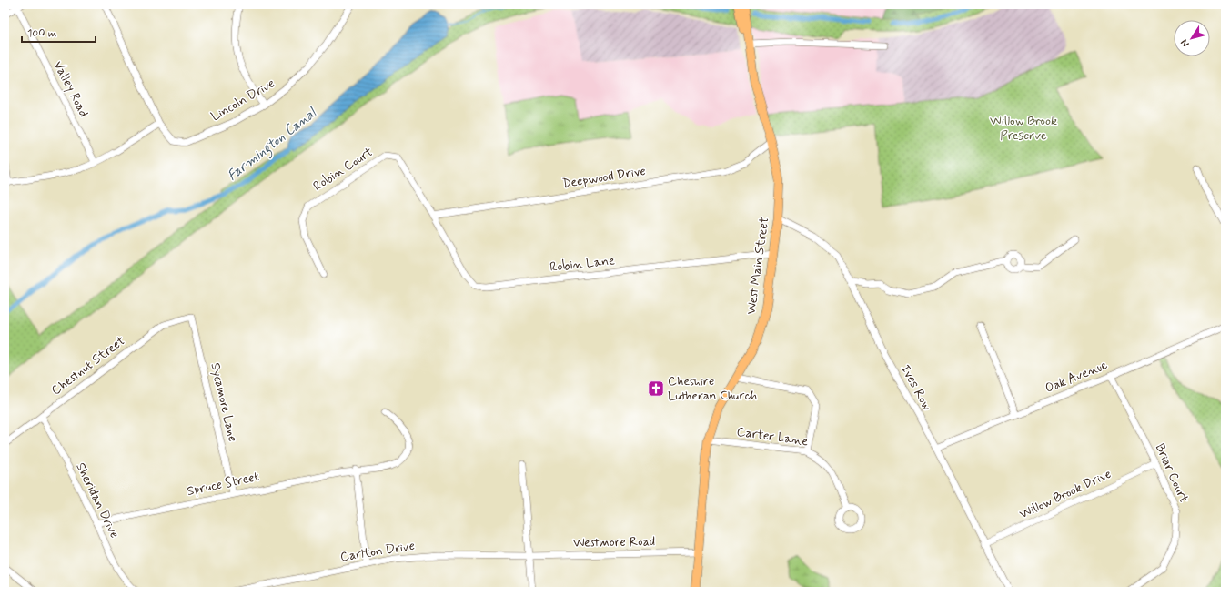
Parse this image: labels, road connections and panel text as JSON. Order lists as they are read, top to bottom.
{
  "streets": {
    "main road": ["West Main Street"],
    "street": [
      "Valley Road",
      "Lincoln Drive",
      "Robin Court",
      "Deepwood Drive",
      "Robin Lane",
      "Chestnut Street",
      "Oak Avenue",
      "Ives Row",
      "Sycamore Lane",
      "Carter Lane",
      "Briar Court",
      "Spruce Street",
      "Willow Brook Drive",
      "Sheridan Drive",
      "Westmore Road",
      "Carlton Drive"
    ]
  },
  "crossings": [
    ["Robin Court", "Deepwood Drive"],
    ["Robin Court", "Robin Lane"],
    ["Deepwood Drive", "Robin Lane"],
    ["Deepwood Drive", "West Main Street"],
    ["Robin Lane", "West Main Street"],
    ["West Main Street", "Ives Row"],
    ["West Main Street", "Carter Lane"],
    ["West Main Street", "Westmore Road"],
    ["Chestnut Street", "Sycamore Lane"],
    ["Chestnut Street", "Sheridan Drive"],
    ["Oak Avenue", "Ives Row"],
    ["Oak Avenue", "Briar Court"],
    ["Ives Row", "Willow Brook Drive"],
    ["Sycamore Lane", "Spruce Street"],
    ["Briar Court", "Willow Brook Drive"],
    ["Spruce Street", "Sheridan Drive"],
    ["Westmore Road", "Carlton Drive"]
  ],
  "water": ["Farmington Canal"],
  "parks": ["Willow Brook Preserve"],
  "places": {
    "church": ["Cheshire Lutheran Church"]
  },
  "scale_bar": "100 m",
  "north": "bottom left"
}
